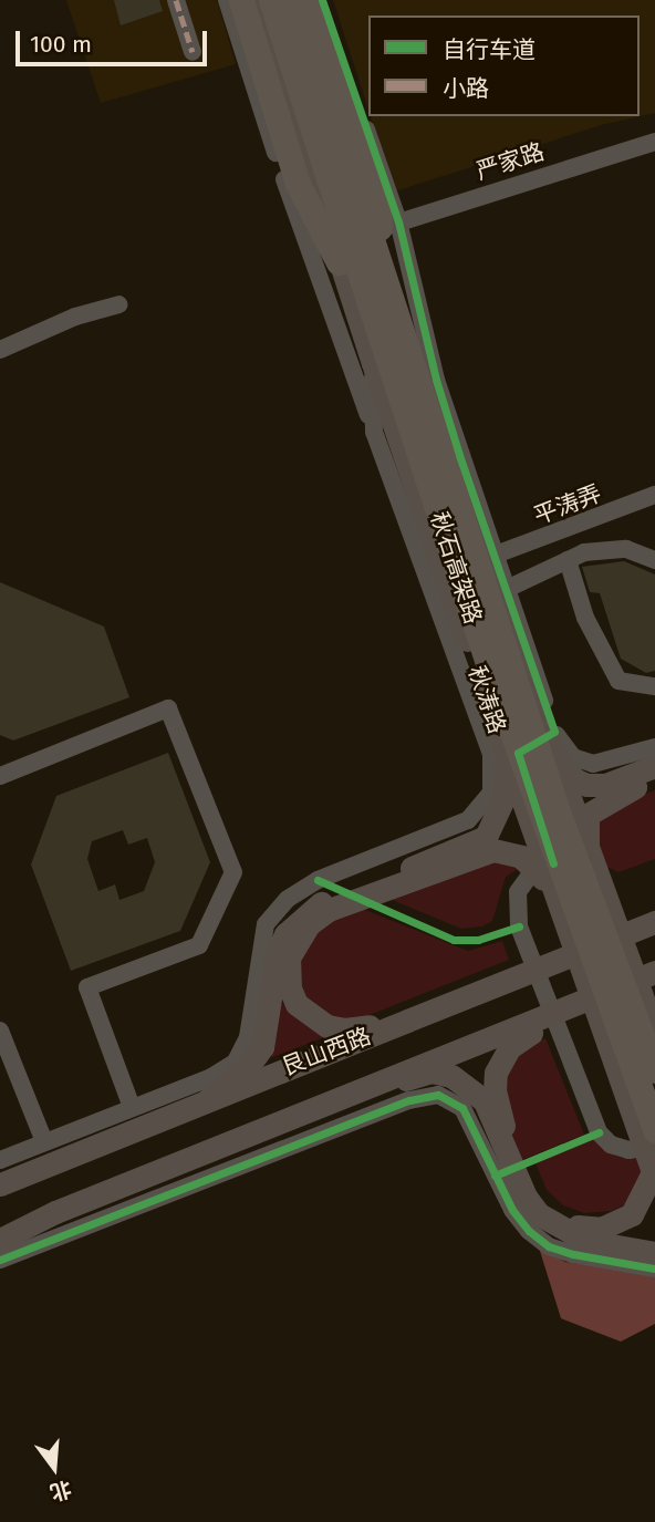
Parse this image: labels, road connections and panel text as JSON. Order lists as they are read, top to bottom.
{
  "streets": {
    "highway": ["秋石高架路"],
    "main road": ["秋涛路", "艮山西路"],
    "street": ["严家路", "平涛弄"]
  },
  "crossings": [
    ["严家路", "秋涛路"],
    ["秋石高架路", "秋涛路"]
  ],
  "legend": ["自行车道", "小路"],
  "scale_bar": "100 m",
  "north": "bottom"
}
